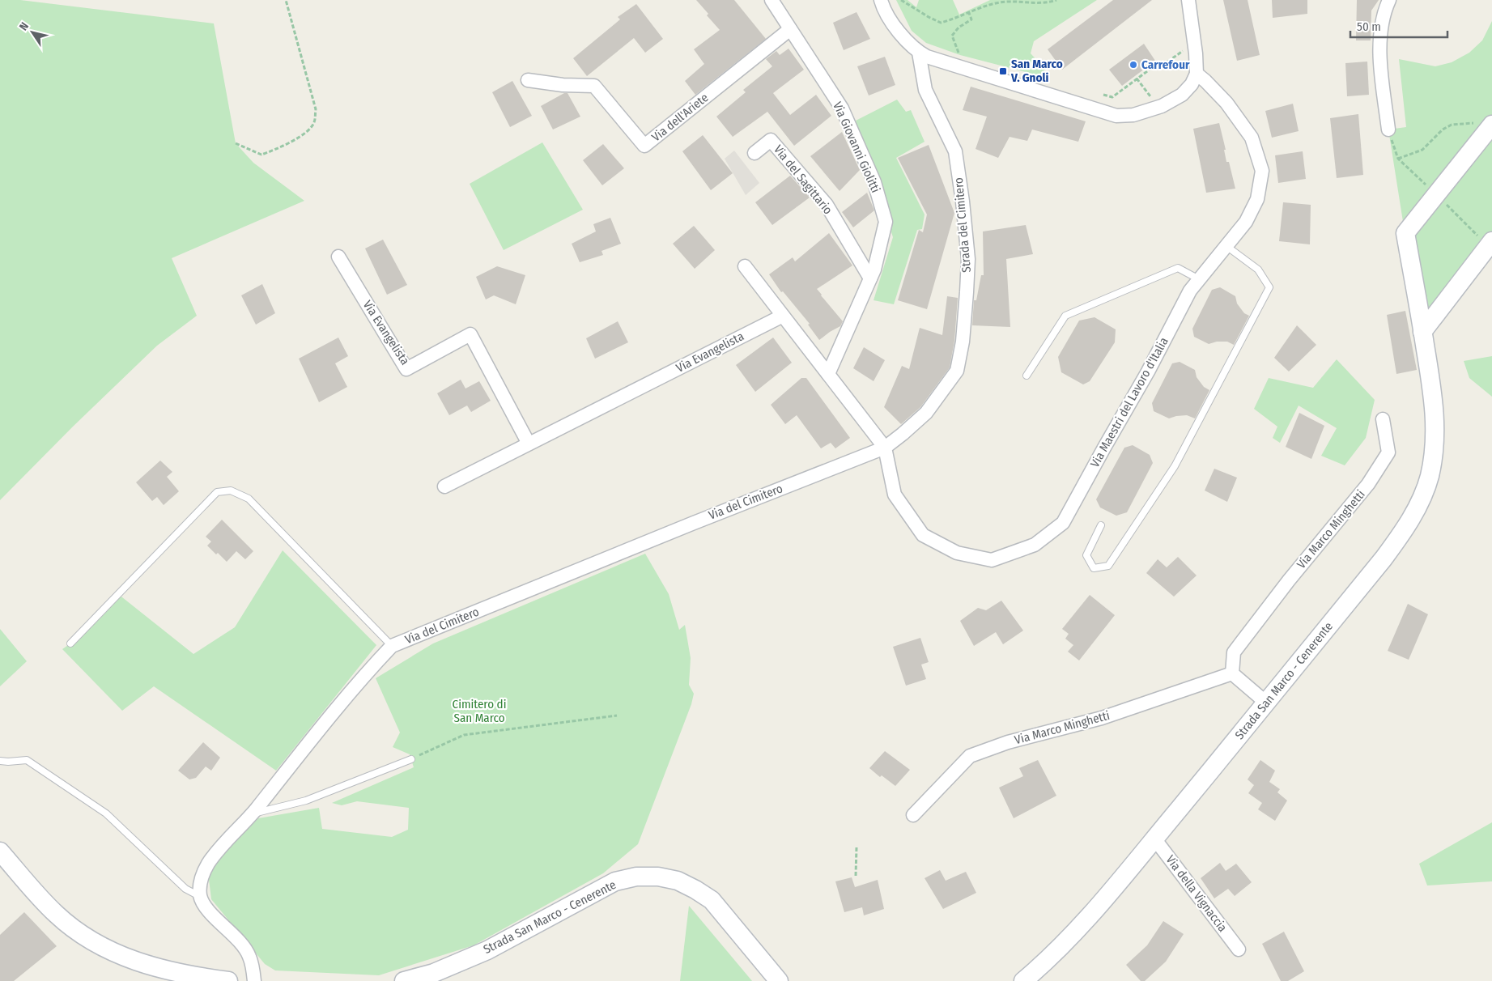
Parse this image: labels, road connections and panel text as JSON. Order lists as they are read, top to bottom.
{
  "streets": {
    "main road": ["Strada San Marco - Cenerente"],
    "street": [
      "Via dell'Ariete",
      "Via Giovanni Giolitti",
      "Via del Sagittario",
      "Strada del Cimitero",
      "Via Evangelista",
      "Via Maestri del Lavoro d'Italia",
      "Via del Cimitero",
      "Via Marco Minghetti",
      "Via della Vignaccia"
    ]
  },
  "crossings": [
    ["Via dell'Ariete", "Via Giovanni Giolitti"],
    ["Via Giovanni Giolitti", "Via del Sagittario"],
    ["Strada del Cimitero", "Via Maestri del Lavoro d'Italia"],
    ["Strada del Cimitero", "Via del Cimitero"],
    ["Via Maestri del Lavoro d'Italia", "Via del Cimitero"],
    ["Strada San Marco - Cenerente", "Via della Vignaccia"]
  ],
  "parks": ["Cimitero di San Marco"],
  "places": {
    "other": ["Carrefour"],
    "transit": ["San Marco V. Gnoli"]
  },
  "scale_bar": "50 m",
  "north": "top left"
}
